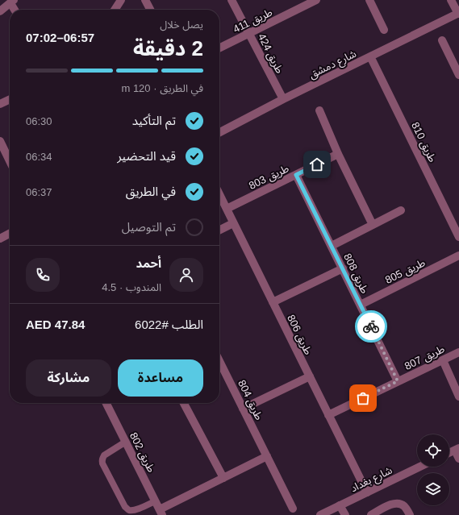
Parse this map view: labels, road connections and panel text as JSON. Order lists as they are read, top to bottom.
{
  "streets": {
    "street": [
      "طريق 411",
      "طريق 424",
      "شارع دمشق",
      "طريق 810",
      "طريق 803",
      "طريق 805",
      "طريق 808",
      "طريق 806",
      "طريق 807",
      "طريق 804",
      "طريق 802",
      "شارع بغداد"
    ]
  },
  "crossings": [
    ["طريق 411", "طريق 424"],
    ["طريق 424", "شارع دمشق"],
    ["شارع دمشق", "طريق 810"],
    ["طريق 803", "طريق 808"],
    ["طريق 803", "طريق 806"],
    ["طريق 805", "طريق 808"],
    ["طريق 808", "طريق 807"],
    ["طريق 806", "طريق 807"],
    ["طريق 806", "شارع بغداد"]
  ],
  "page": {
    "heading": ["2 دقيقة", "يصل خلال", "06:57–07:02"],
    "panel": [
      "أحمد",
      "المندوب · 4.5",
      "الطلب #6022",
      "AED 47.84"
    ],
    "bar": "في الطريق · 120 m",
    "list": [
      ["تم التأكيد", "06:30"],
      ["قيد التحضير", "06:34"],
      ["في الطريق", "06:37"],
      "تم التوصيل"
    ],
    "buttons": ["مساعدة", "مشاركة"]
  }
}
